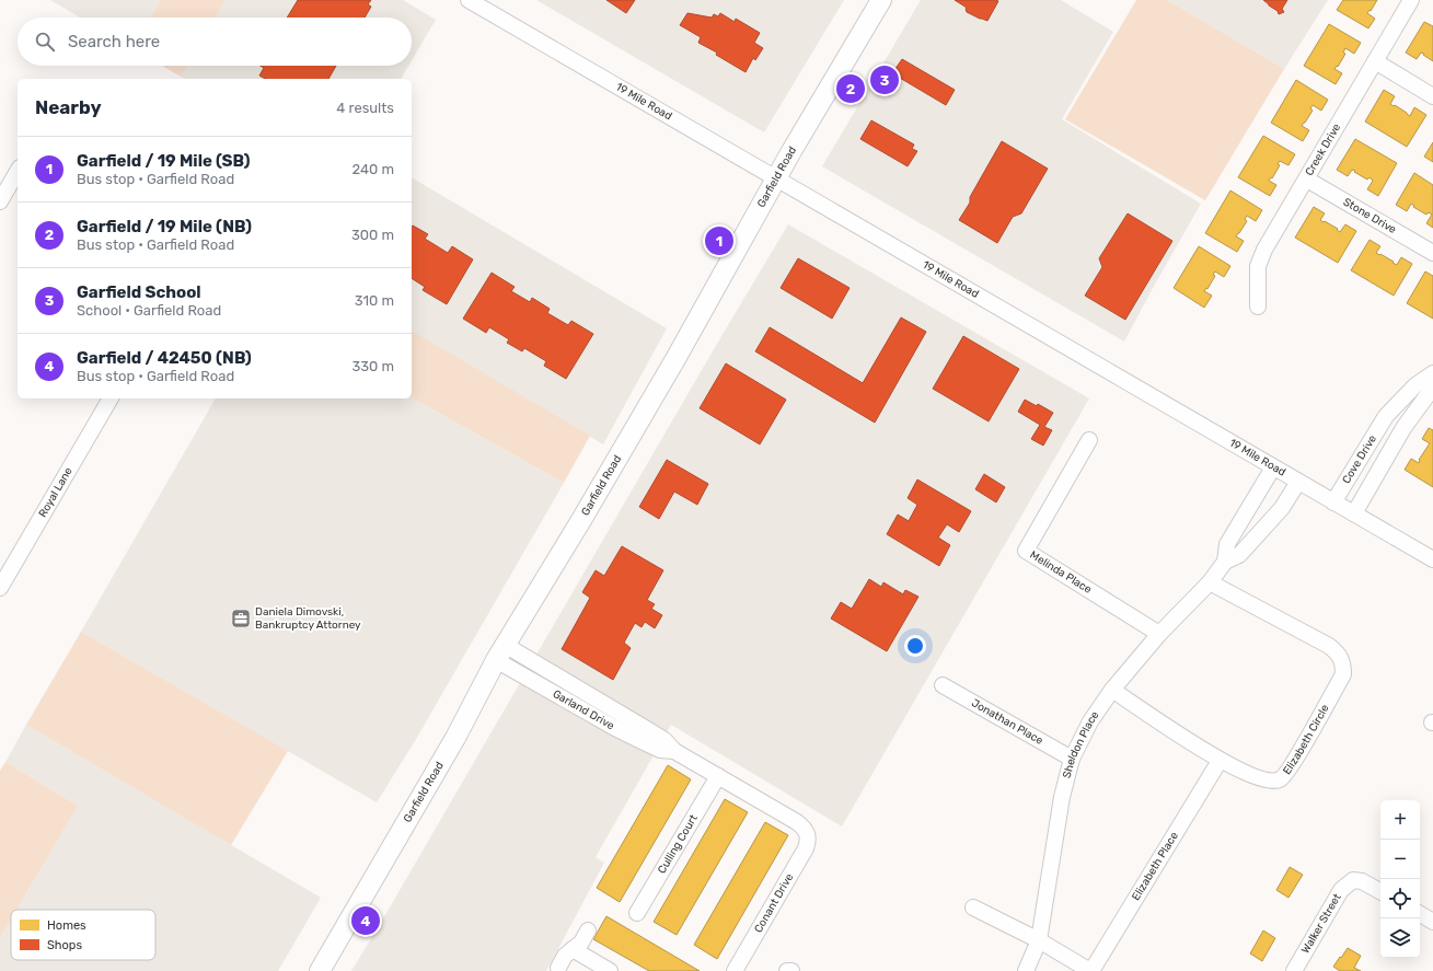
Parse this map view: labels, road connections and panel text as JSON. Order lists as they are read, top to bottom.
{
  "streets": {
    "main road": ["Garfield Road"],
    "street": [
      "19 Mile Road",
      "Creek Drive",
      "Stone Drive",
      "Cove Drive",
      "Royal Lane",
      "Melinda Place",
      "Garland Drive",
      "Jonathan Place",
      "Elizabeth Circle",
      "Sheldon Place",
      "Culling Court",
      "Elizabeth Place",
      "Conant Drive",
      "Walker Street"
    ]
  },
  "crossings": [
    ["19 Mile Road", "Garfield Road"],
    ["19 Mile Road", "Cove Drive"],
    ["19 Mile Road", "Sheldon Place"],
    ["Creek Drive", "Stone Drive"],
    ["Garfield Road", "Garland Drive"],
    ["Melinda Place", "Sheldon Place"],
    ["Garland Drive", "Culling Court"],
    ["Garland Drive", "Conant Drive"],
    ["Jonathan Place", "Sheldon Place"],
    ["Elizabeth Circle", "Sheldon Place"],
    ["Elizabeth Circle", "Elizabeth Place"]
  ],
  "places": {
    "office": ["Daniela Dimovski, Bankruptcy Attorney"]
  },
  "legend": ["Homes", "Shops"],
  "page": {
    "search": "Search here",
    "pins": [
      "3",
      "2",
      "1",
      "4"
    ],
    "heading": ["Nearby", "4 results"],
    "list": [
      {
        "mark": "1",
        "name": "Garfield / 19 Mile (SB)",
        "note": "Bus stop · Garfield Road",
        "value": "240 m"
      },
      {
        "mark": "2",
        "name": "Garfield / 19 Mile (NB)",
        "note": "Bus stop · Garfield Road",
        "value": "300 m"
      },
      {
        "mark": "3",
        "name": "Garfield School",
        "note": "School · Garfield Road",
        "value": "310 m"
      },
      {
        "mark": "4",
        "name": "Garfield / 42450 (NB)",
        "note": "Bus stop · Garfield Road",
        "value": "330 m"
      }
    ],
    "map_buttons": ["+", "−"]
  }
}
